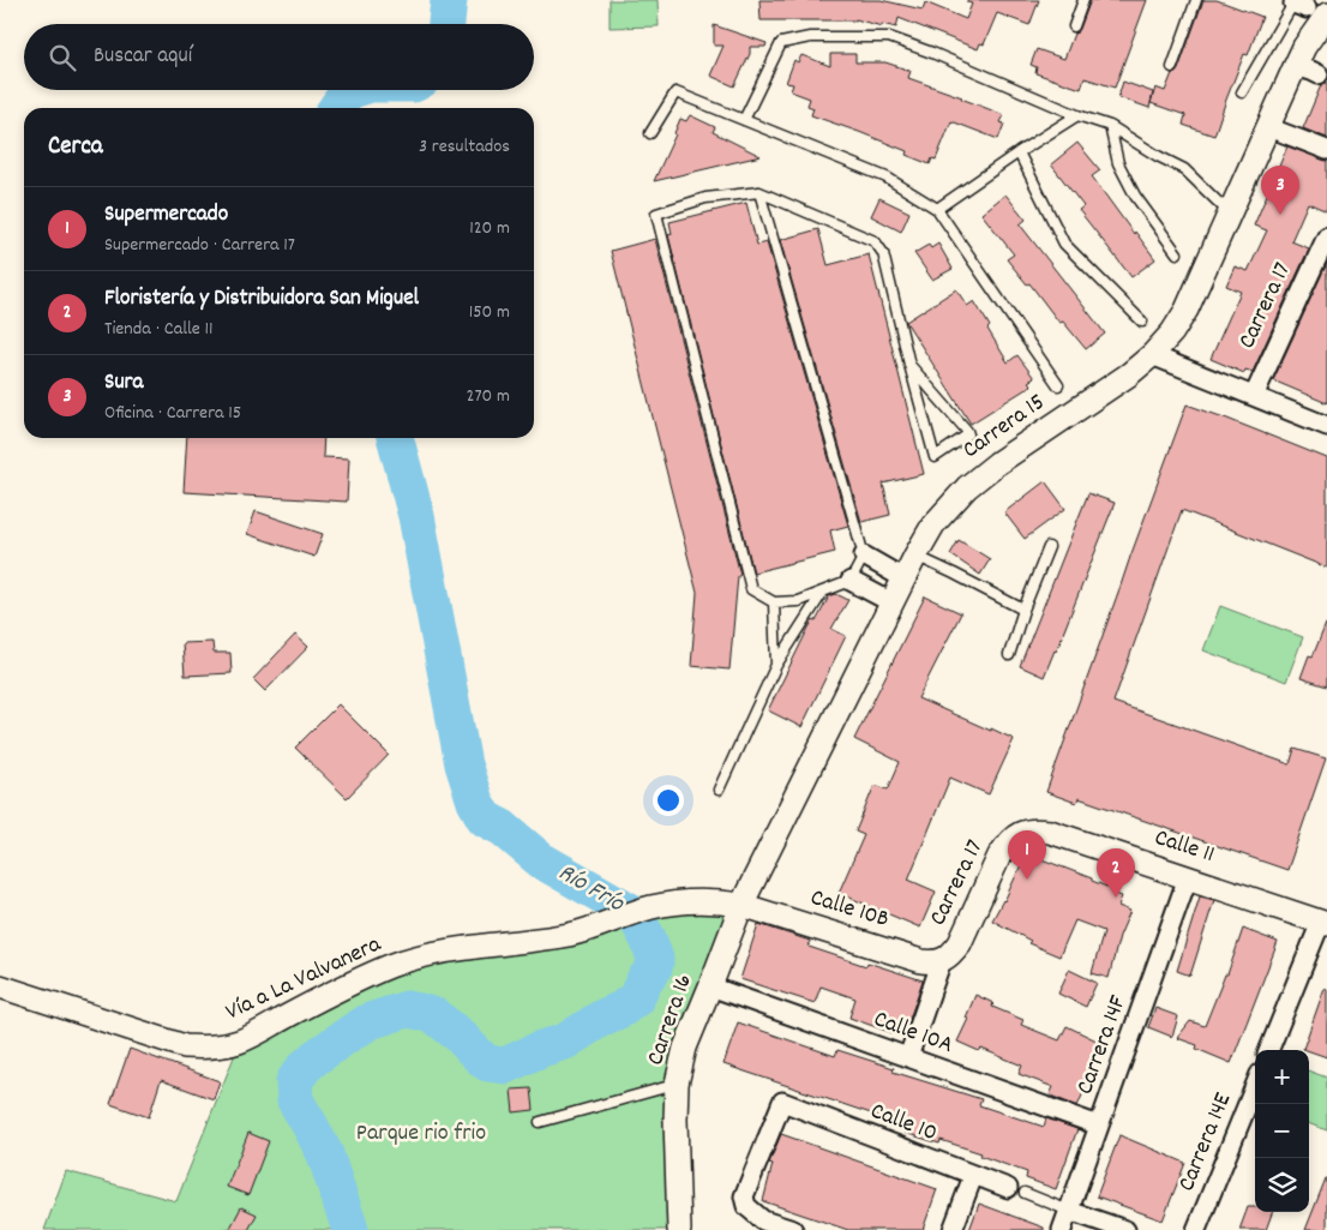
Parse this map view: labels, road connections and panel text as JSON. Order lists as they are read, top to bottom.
{
  "streets": {
    "street": [
      "Carrera 17",
      "Carrera 15",
      "Calle 11",
      "Calle 10B",
      "Vía a La Valvanera",
      "Carrera 16",
      "Calle 10A",
      "Carrera 14F",
      "Calle 10",
      "Carrera 14E"
    ]
  },
  "crossings": [
    ["Carrera 17", "Calle 11"],
    ["Carrera 17", "Calle 10B"],
    ["Carrera 15", "Calle 10B"],
    ["Carrera 15", "Vía a La Valvanera"],
    ["Carrera 15", "Carrera 16"],
    ["Calle 11", "Carrera 14F"],
    ["Calle 10B", "Vía a La Valvanera"],
    ["Calle 10B", "Carrera 16"],
    ["Vía a La Valvanera", "Carrera 16"],
    ["Carrera 16", "Calle 10A"],
    ["Calle 10A", "Carrera 14F"]
  ],
  "water": ["Río Frío"],
  "parks": ["Parque rio frio"],
  "page": {
    "search": "Buscar aquí",
    "heading": ["Cerca", "3 resultados"],
    "pins": ["3", "1", "2"],
    "list": [
      {
        "mark": "1",
        "name": "Supermercado",
        "note": "Supermercado · Carrera 17",
        "value": "120 m"
      },
      {
        "mark": "2",
        "name": "Floristería y Distribuidora San Miguel",
        "note": "Tienda · Calle 11",
        "value": "150 m"
      },
      {
        "mark": "3",
        "name": "Sura",
        "note": "Oficina · Carrera 15",
        "value": "270 m"
      }
    ],
    "map_buttons": ["+", "−"]
  }
}
